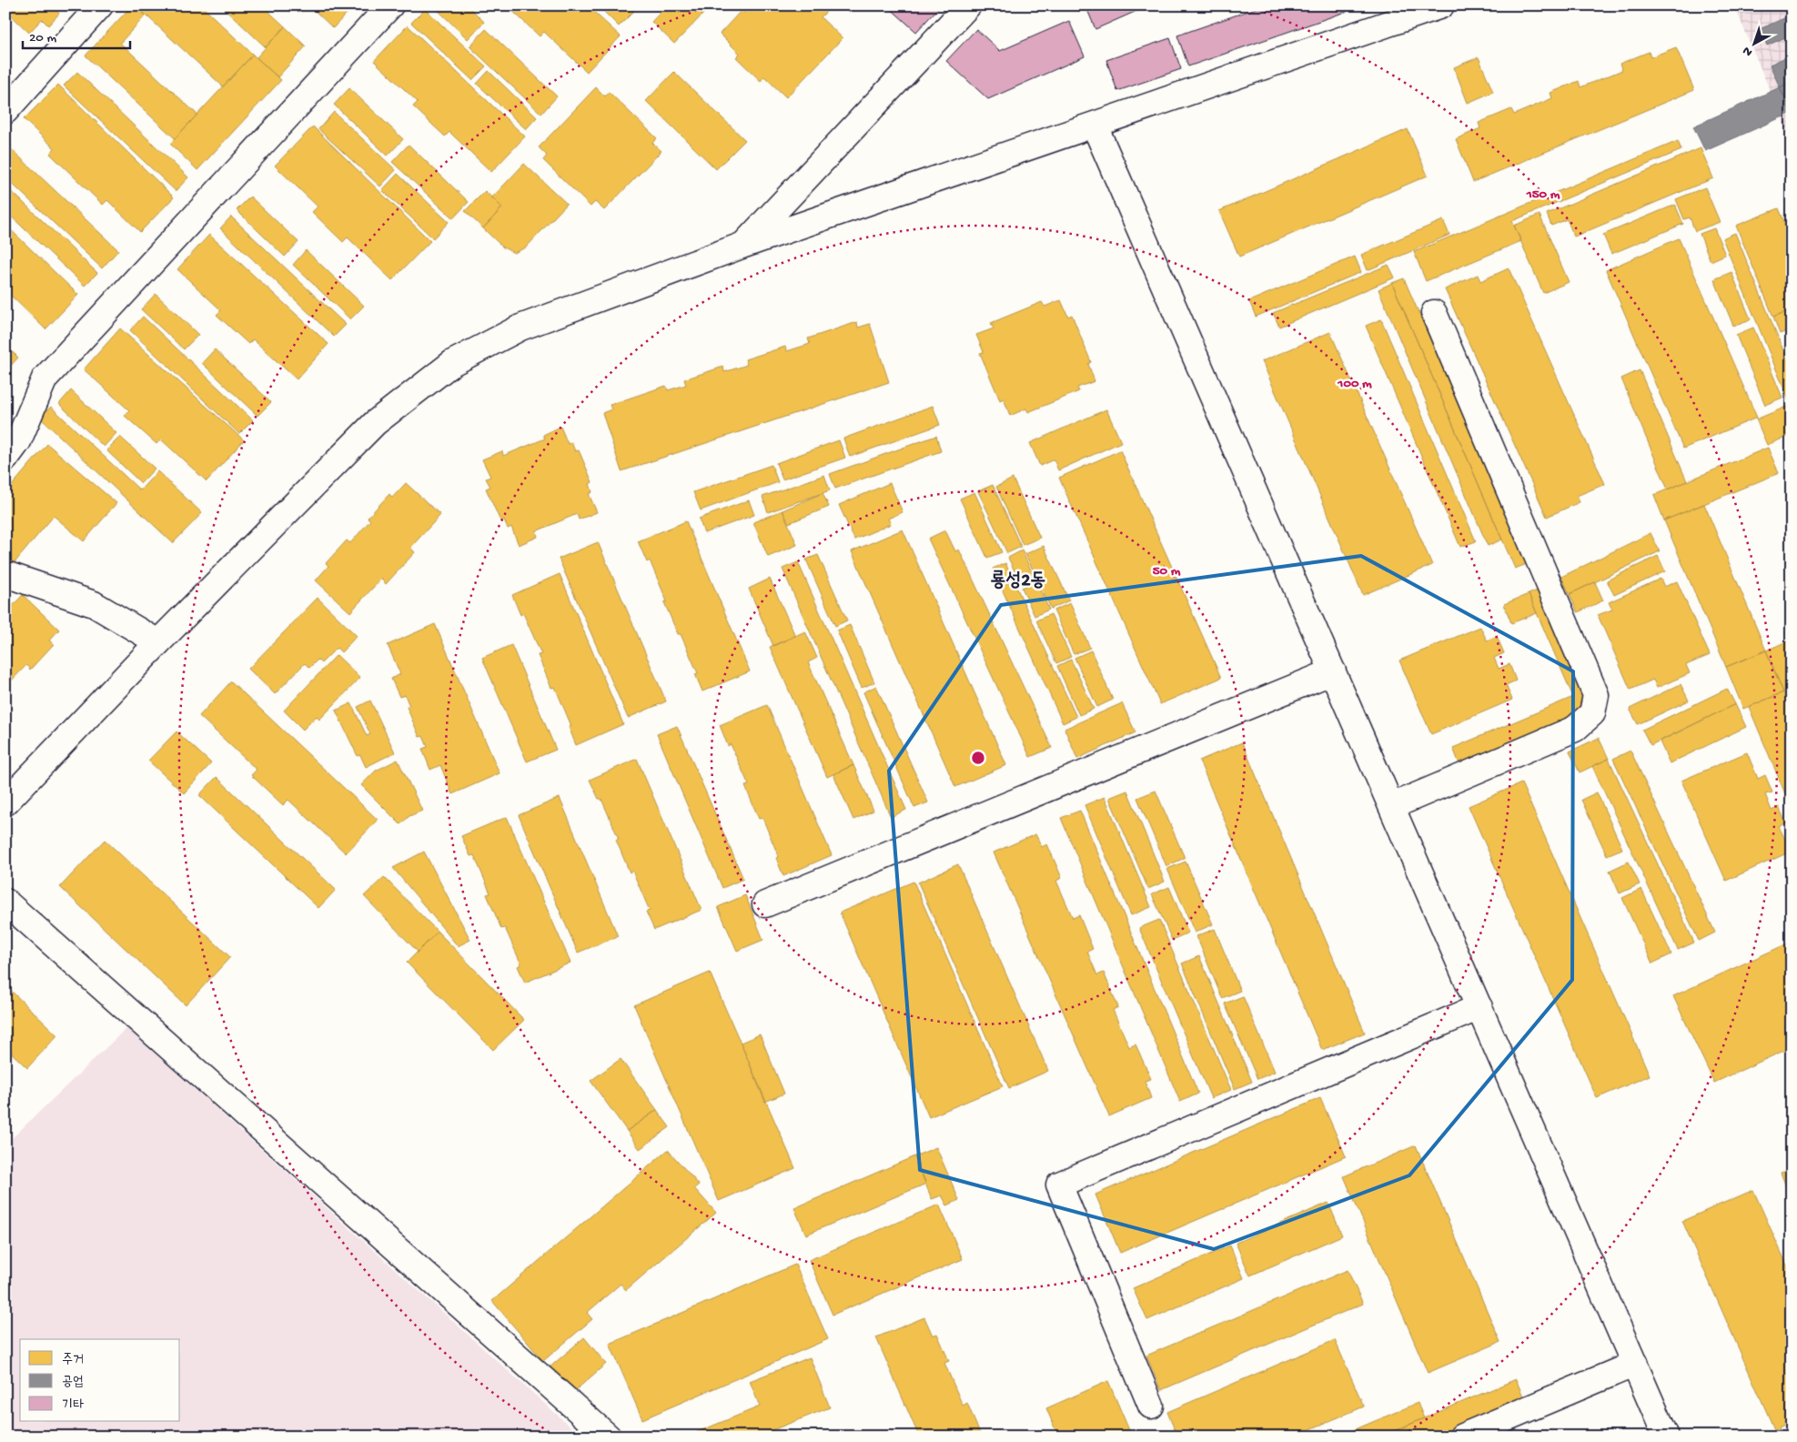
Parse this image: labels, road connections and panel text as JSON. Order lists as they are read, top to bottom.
{
  "districts": ["룡성2동"],
  "legend": ["주거", "공업", "기타"],
  "scale_bar": "20 m",
  "north": "bottom left",
  "rings": ["150 m", "100 m", "50 m"]
}
